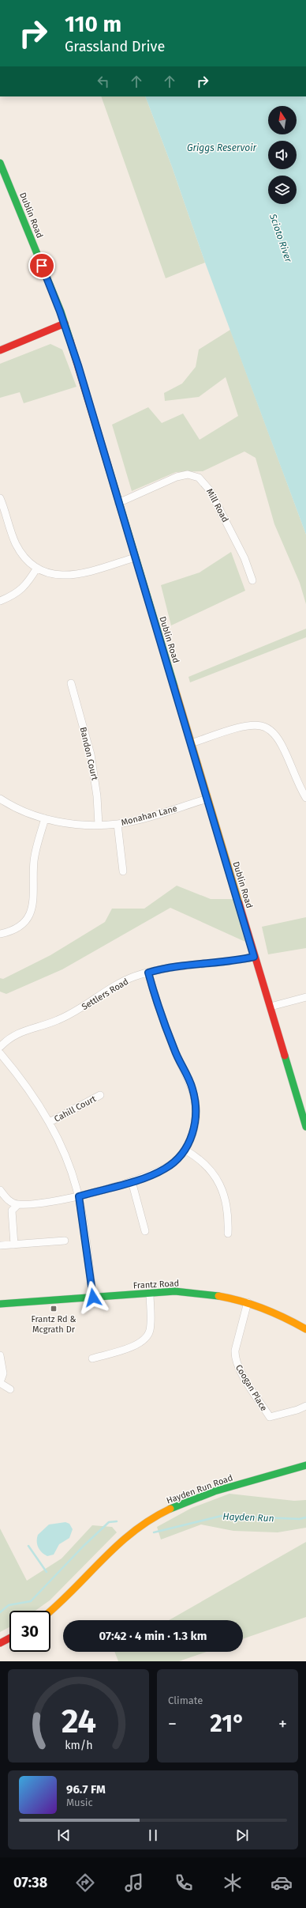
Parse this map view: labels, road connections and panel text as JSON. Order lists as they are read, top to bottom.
{
  "streets": {
    "main road": ["Dublin Road", "Frantz Road", "Hayden Run Road"],
    "street": [
      "Mill Road",
      "Bandon Court",
      "Monahan Lane",
      "Settlers Road",
      "Cahill Court",
      "Coogan Place"
    ]
  },
  "crossings": [
    ["Dublin Road", "Mill Road"],
    ["Dublin Road", "Monahan Lane"],
    ["Dublin Road", "Settlers Road"],
    ["Bandon Court", "Monahan Lane"],
    ["Frantz Road", "Coogan Place"]
  ],
  "water": ["Griggs Reservoir", "Scioto River", "Hayden Run"],
  "places": {
    "transit": ["Frantz Rd & Mcgrath Dr"]
  },
  "north": "top",
  "page": {
    "turn": ["110 m", "Grassland Drive"],
    "limit": "30",
    "trip": "07:42 · 4 min · 1.3 km",
    "tile": "Climate",
    "heat": ["−", "21°", "+"],
    "song": ["96.7 FM", "Music"],
    "tabs": "07:38",
    "gauge": ["24", "km/h"]
  }
}
